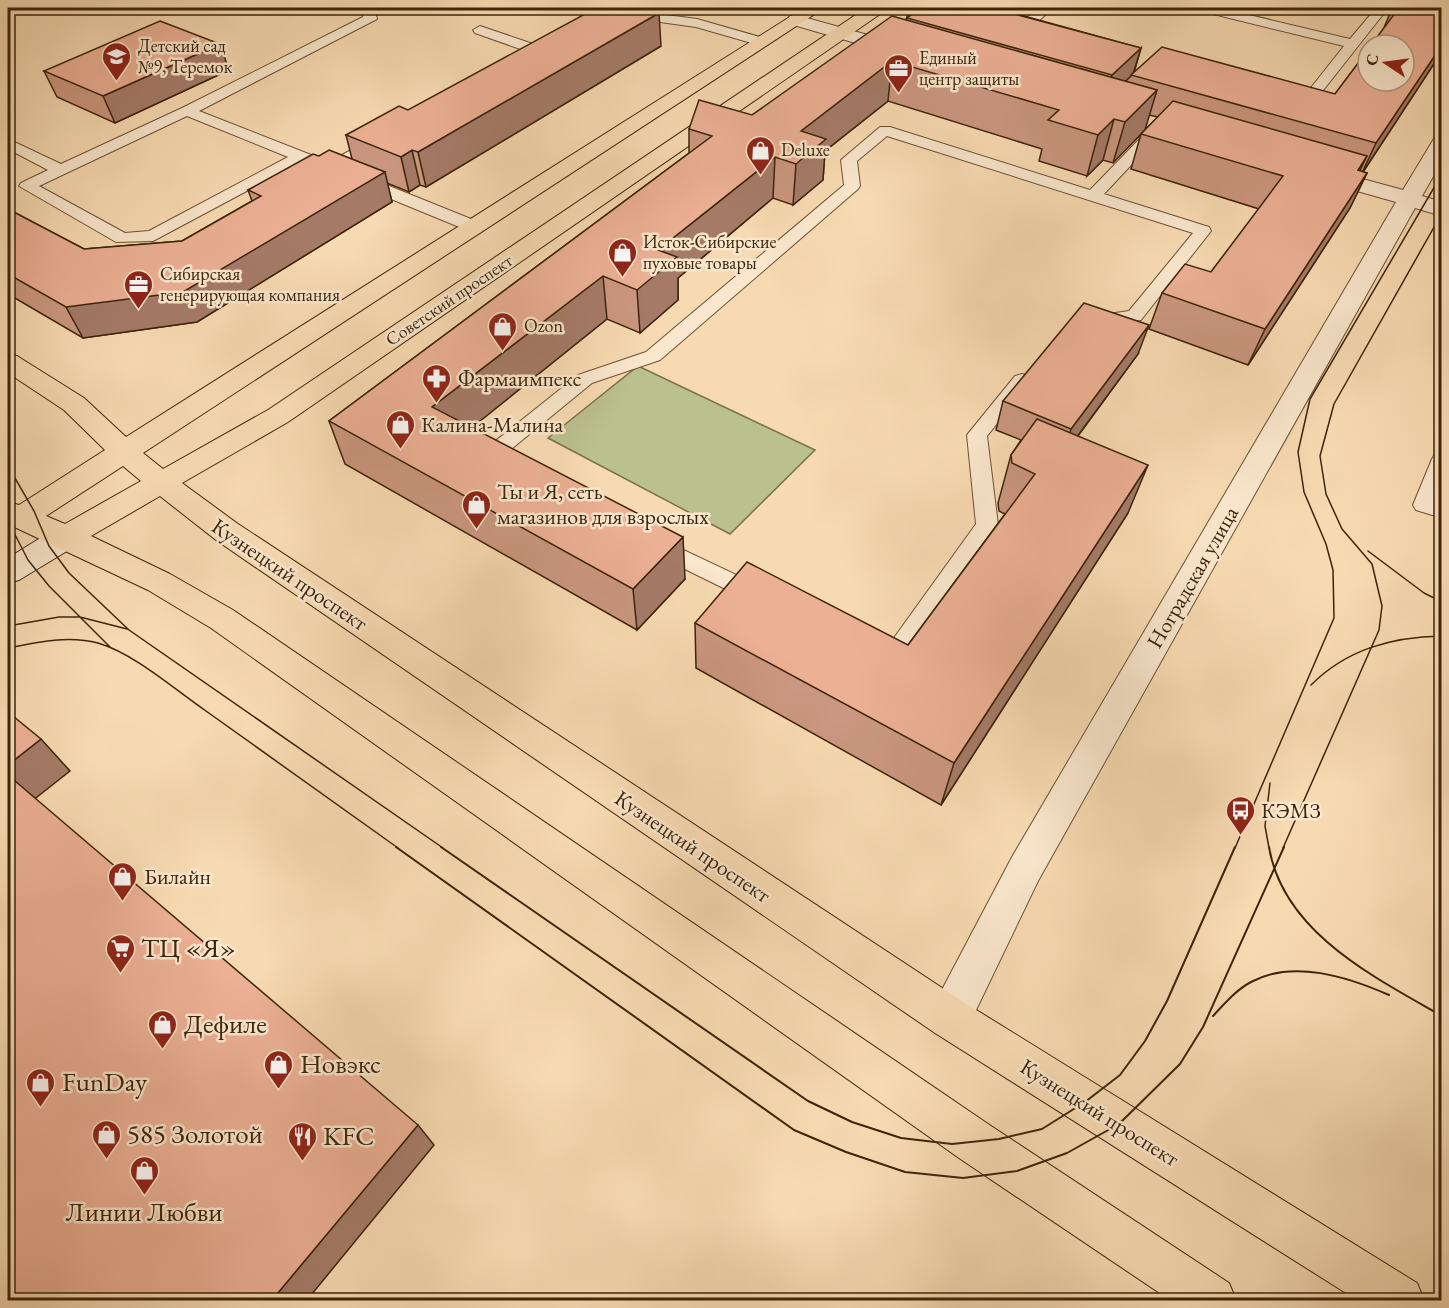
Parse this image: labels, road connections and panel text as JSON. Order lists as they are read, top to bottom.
{
  "streets": {
    "main road": ["Советский проспект", "Кузнецкий проспект"],
    "street": ["Ноградская улица"]
  },
  "crossings": [
    ["Советский проспект", "Кузнецкий проспект"],
    ["Кузнецкий проспект", "Ноградская улица"]
  ],
  "places": {
    "school or university": ["Детский сад №9, Теремок"],
    "office": ["Единый центр защиты", "Сибирская генерирующая компания"],
    "shop": [
      "Deluxe",
      "Исток-Сибирские пуховые товары",
      "Ozon",
      "Калина-Малина",
      "Ты и Я, сеть магазинов для взрослых",
      "Билайн",
      "Дефиле",
      "Новэкс",
      "FunDay",
      "585 Золотой",
      "Линии Любви"
    ],
    "pharmacy": ["Фармаимпекс"],
    "bus stop": ["КЭМЗ"],
    "supermarket": ["ТЦ «Я»"],
    "restaurant": ["KFC"]
  },
  "north": "left"
}
